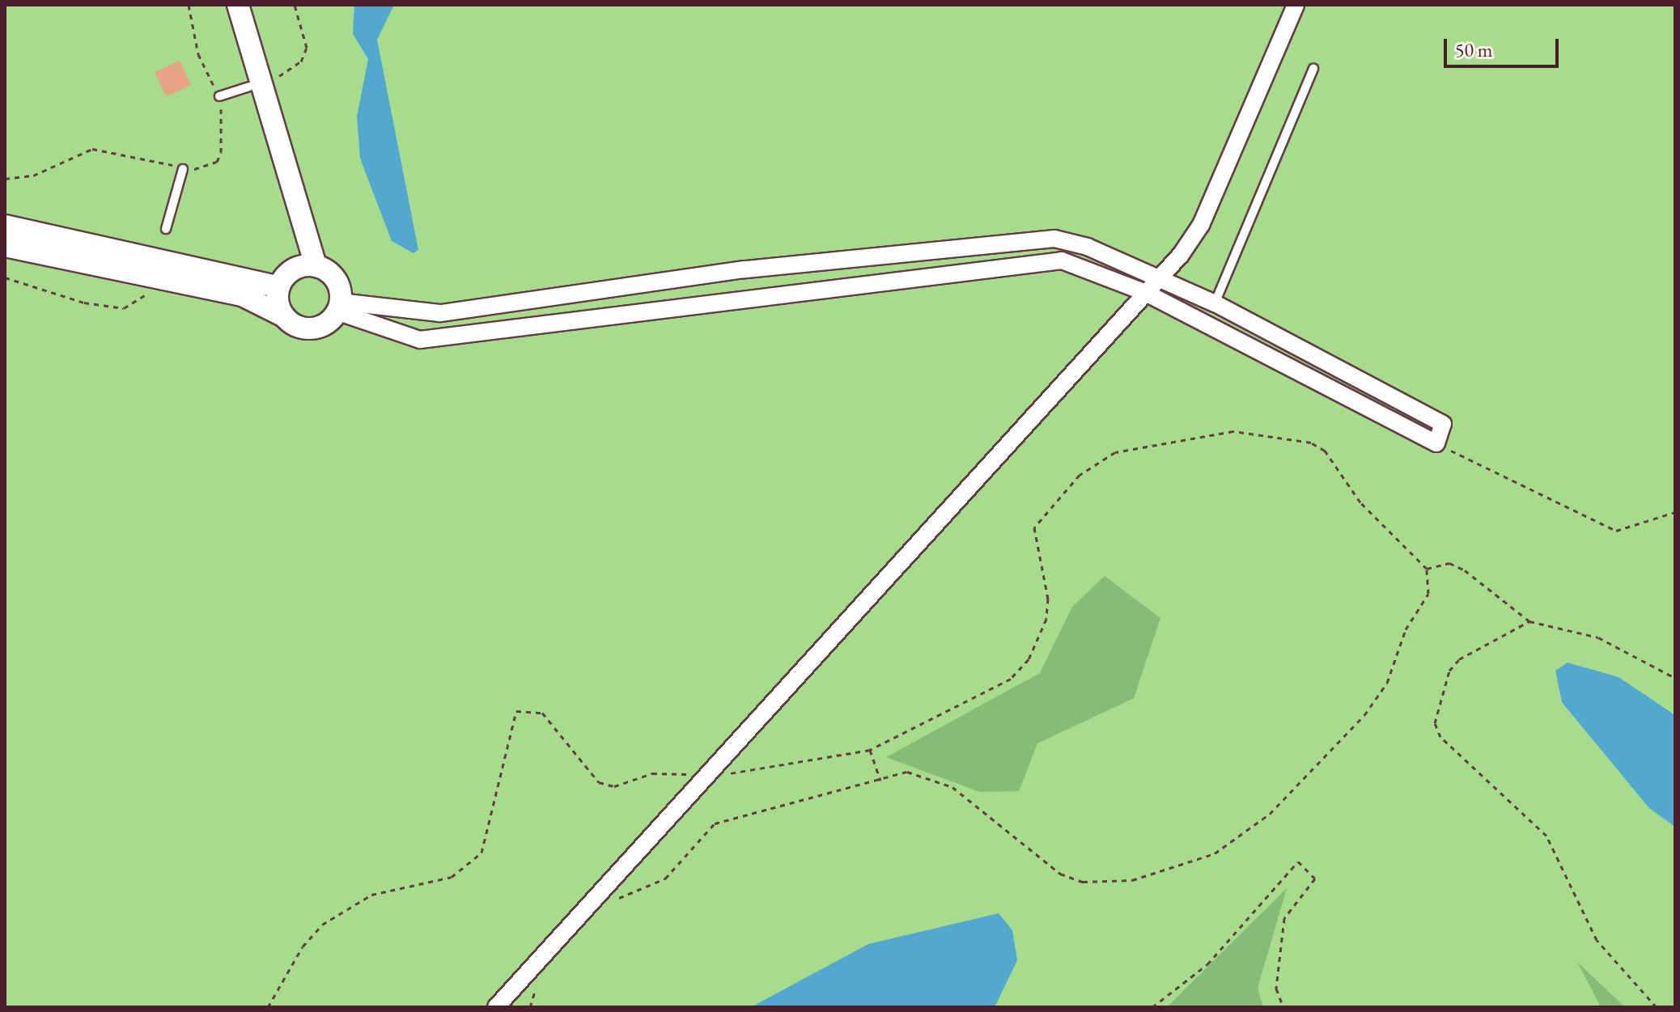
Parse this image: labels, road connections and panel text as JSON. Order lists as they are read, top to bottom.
{
  "scale_bar": "50 m"
}
